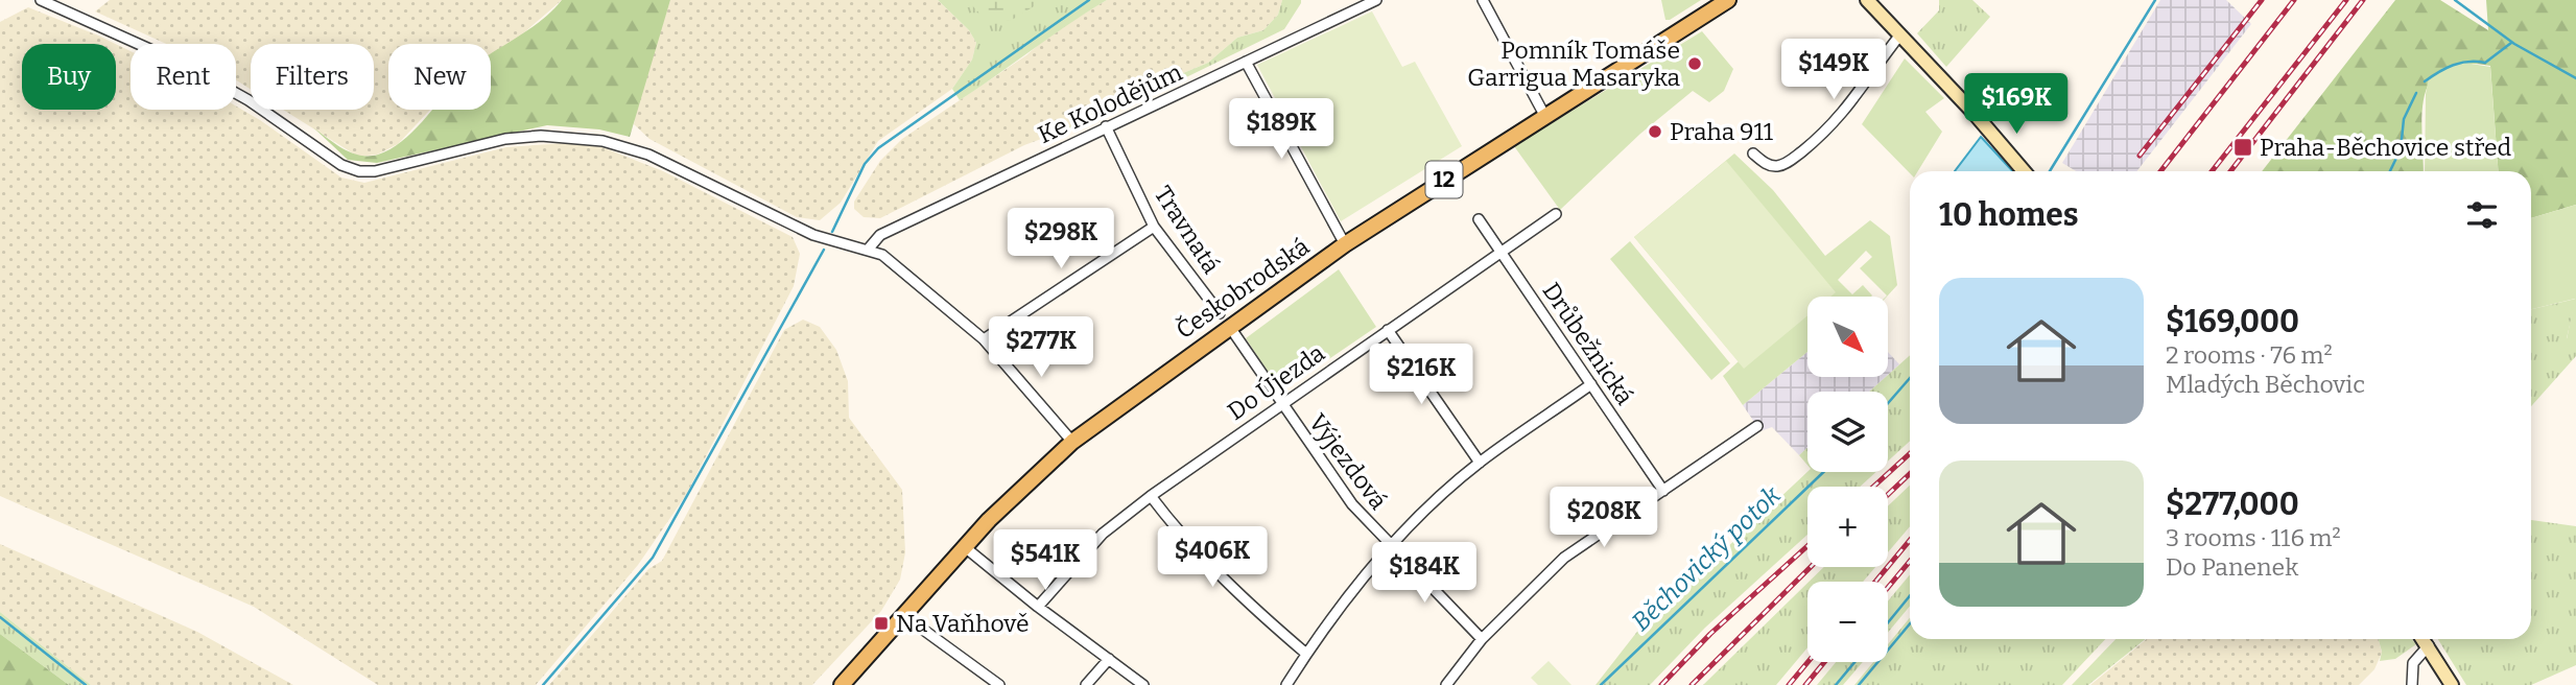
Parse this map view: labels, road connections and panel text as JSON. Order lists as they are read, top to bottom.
{
  "streets": {
    "main road": ["12", "Českobrodská"],
    "street": [
      "Ke Kolodějům",
      "Travnatá",
      "Drůbežnická",
      "Do Újezda",
      "Výjezdová"
    ]
  },
  "crossings": [
    ["Ke Kolodějům", "Travnatá"],
    ["Travnatá", "Českobrodská"],
    ["Travnatá", "Výjezdová"],
    ["Českobrodská", "Výjezdová"],
    ["Drůbežnická", "Do Újezda"],
    ["Do Újezda", "Výjezdová"]
  ],
  "water": ["Běchovický potok"],
  "places": {
    "other": ["Pomník Tomáše Garrigua Masaryka", "Praha 911"],
    "transit": ["Praha-Běchovice střed", "Na Vaňhově"]
  },
  "north": "bottom right",
  "page": {
    "price": [
      "$149K",
      "$169K",
      "$189K",
      "$298K",
      "$277K",
      "$216K",
      "$208K",
      "$406K",
      "$541K",
      "$184K"
    ],
    "chip": [
      "Buy",
      "Rent",
      "Filters",
      "New"
    ],
    "heading": "10 homes",
    "list": [
      {
        "name": "$169,000",
        "note": "2 rooms · 76 m² · Mladých Běchovic"
      },
      {
        "name": "$277,000",
        "note": "3 rooms · 116 m² · Do Panenek"
      }
    ],
    "map_buttons": ["+", "−"]
  }
}
